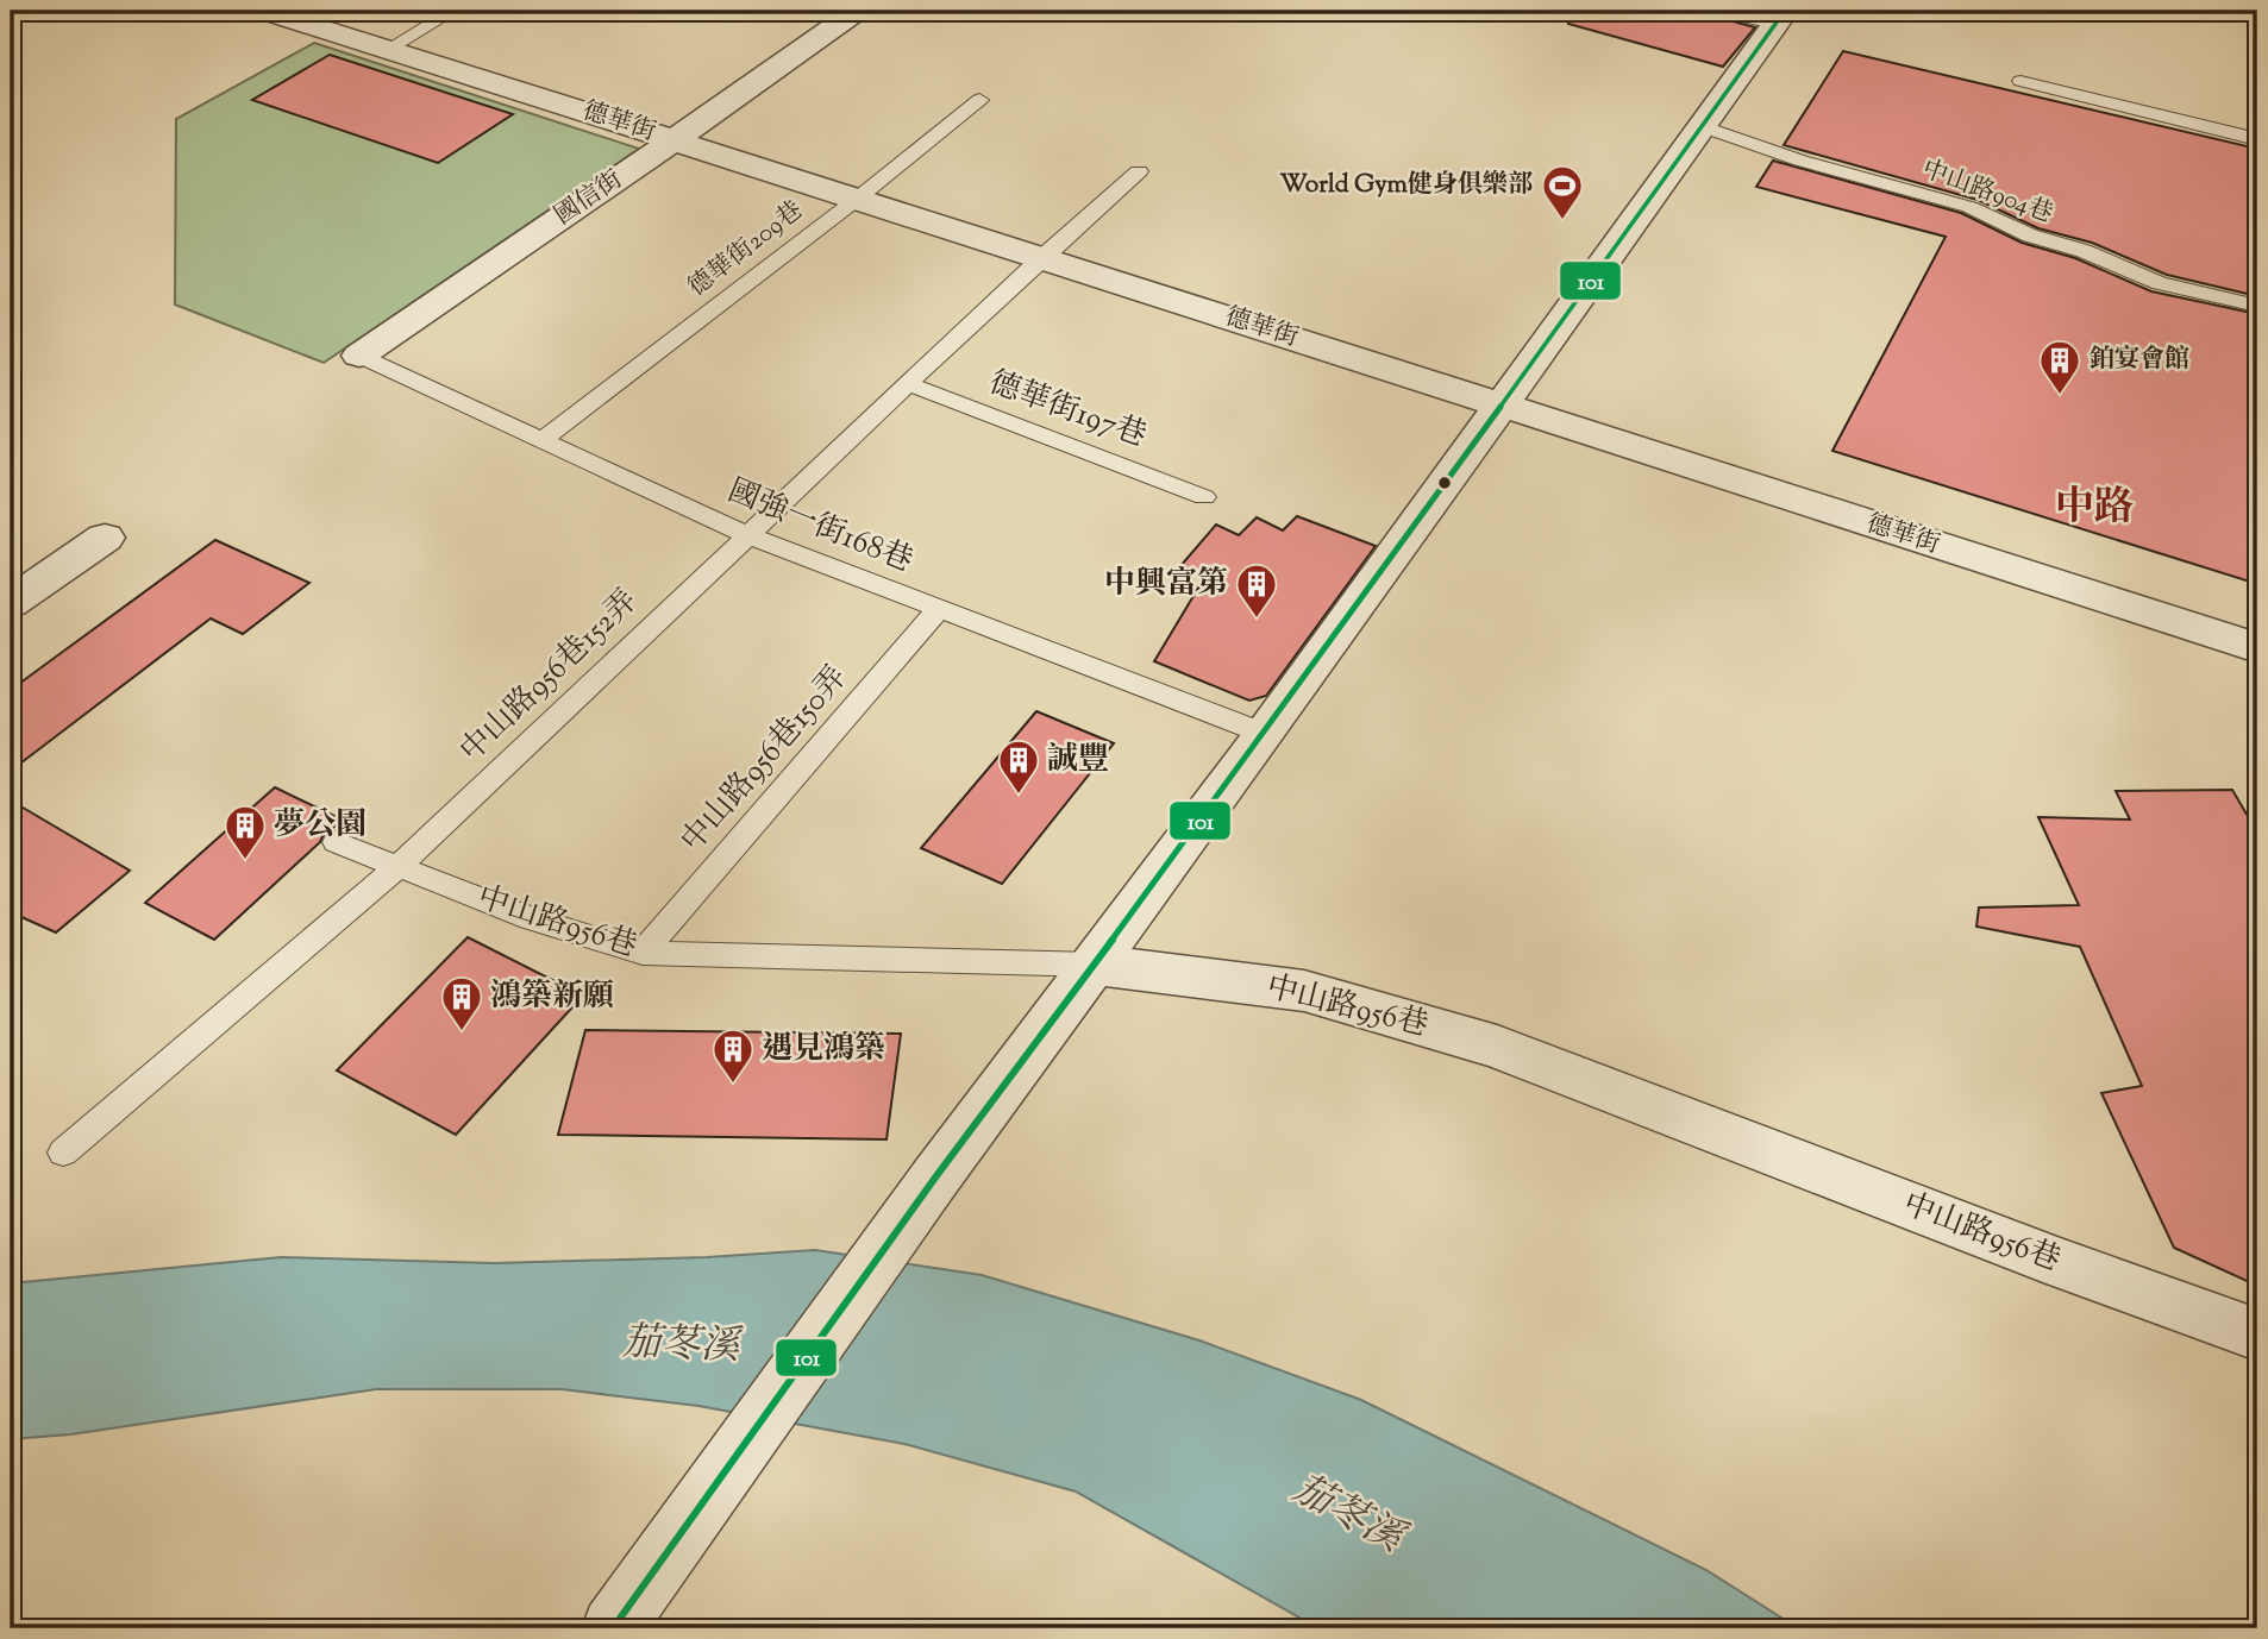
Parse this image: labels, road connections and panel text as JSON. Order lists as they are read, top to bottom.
{
  "streets": {
    "street": ["德華街", "國信街", "中山路956巷"],
    "lane": [
      "中山路904巷",
      "德華街209巷",
      "德華街197巷",
      "國強一街168巷",
      "中山路956巷152弄",
      "中山路956巷150弄"
    ]
  },
  "crossings": [
    ["德華街", "國信街"],
    ["德華街", "德華街209巷"],
    ["國信街", "國強一街168巷"],
    ["德華街209巷", "國強一街168巷"],
    ["國強一街168巷", "中山路956巷152弄"],
    ["國強一街168巷", "中山路956巷150弄"],
    ["中山路956巷152弄", "中山路956巷"],
    ["中山路956巷150弄", "中山路956巷"]
  ],
  "districts": ["中路"],
  "water": ["茄苳溪"],
  "places": {
    "sports": ["World Gym健身俱樂部"],
    "building": [
      "鉑宴會館",
      "中興富第",
      "誠豐",
      "夢公園",
      "鴻築新願",
      "遇見鴻築"
    ]
  },
  "lines": ["transit line 101"]
}
